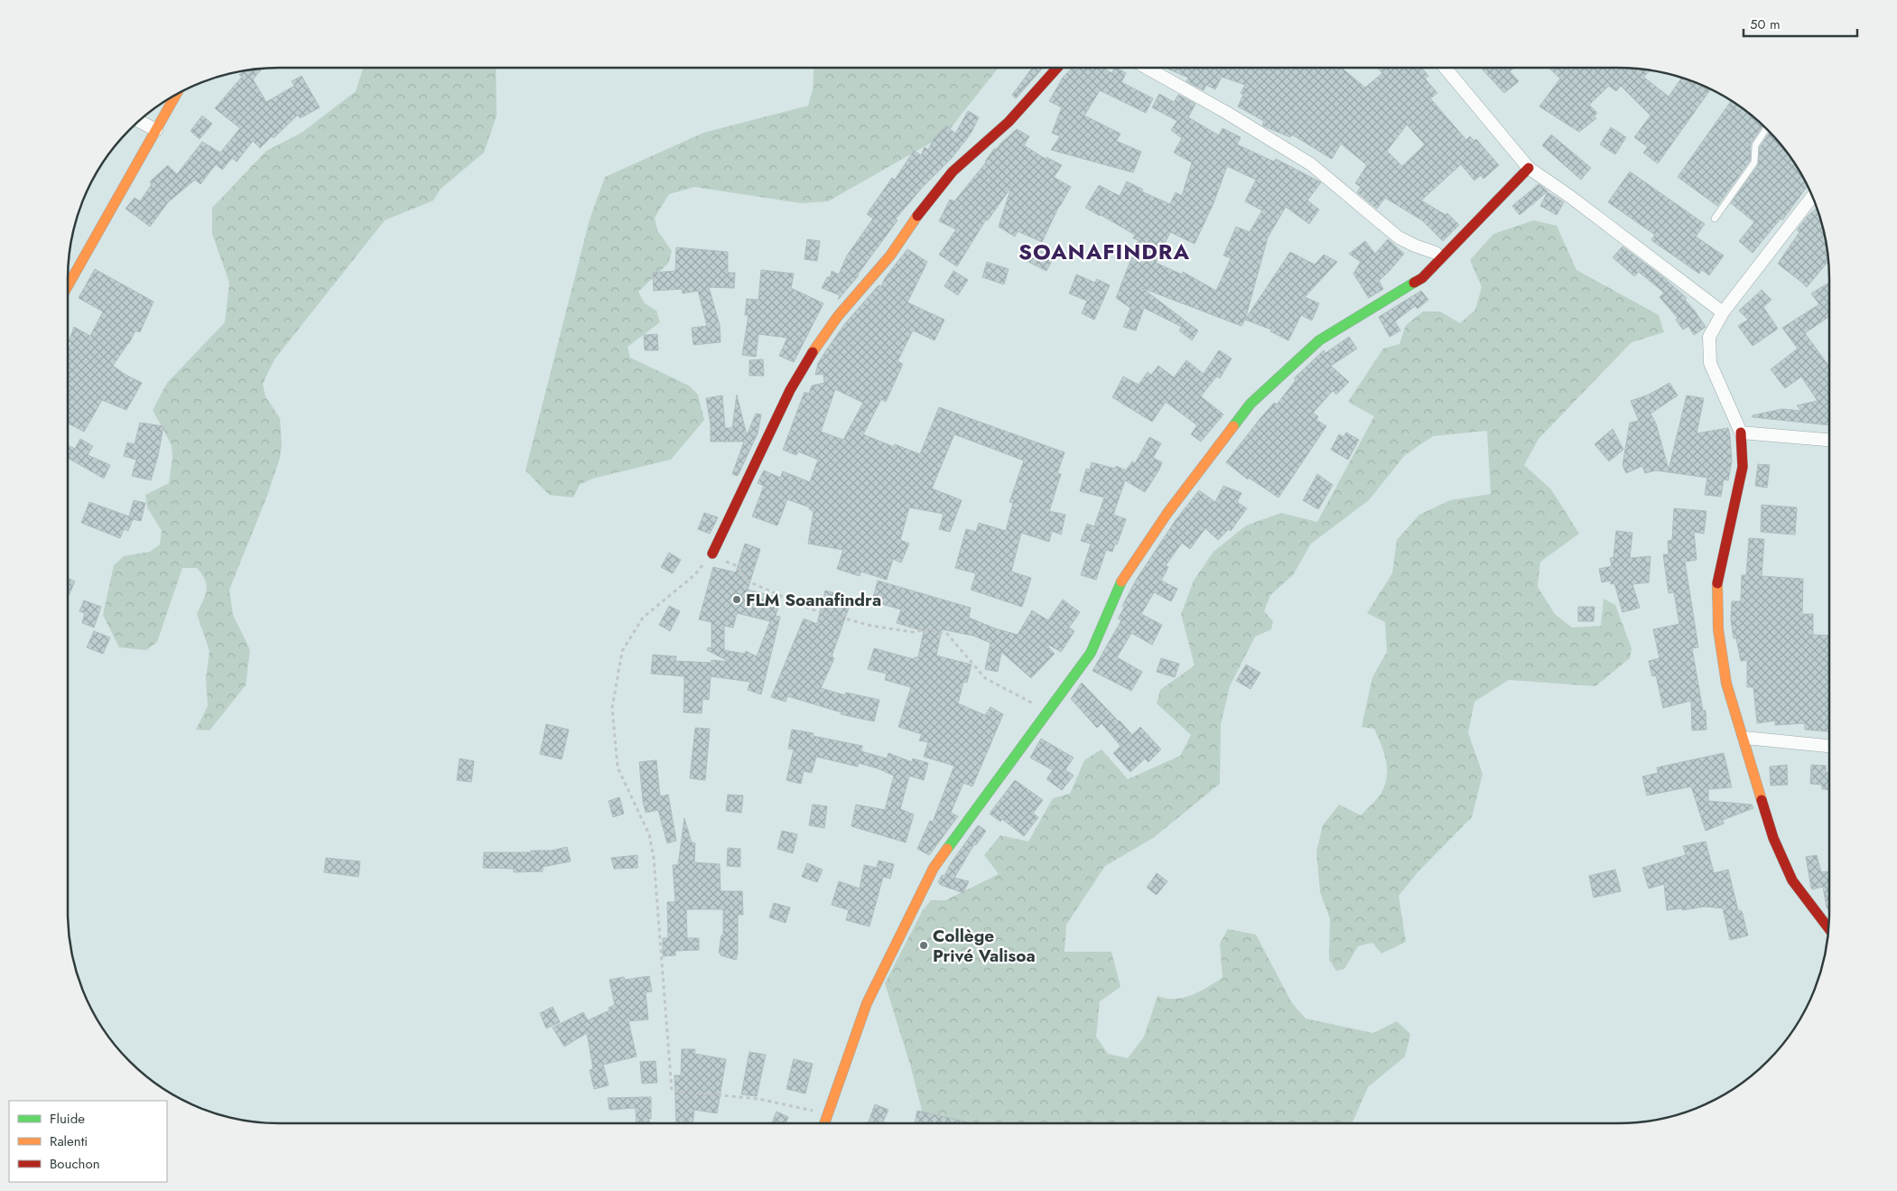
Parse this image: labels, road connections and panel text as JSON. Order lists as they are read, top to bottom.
{
  "districts": ["SOANAFINDRA"],
  "places": ["FLM Soanafindra", "Collège Privé Valisoa"],
  "legend": ["Fluide", "Ralenti", "Bouchon"],
  "scale_bar": "50 m"
}
